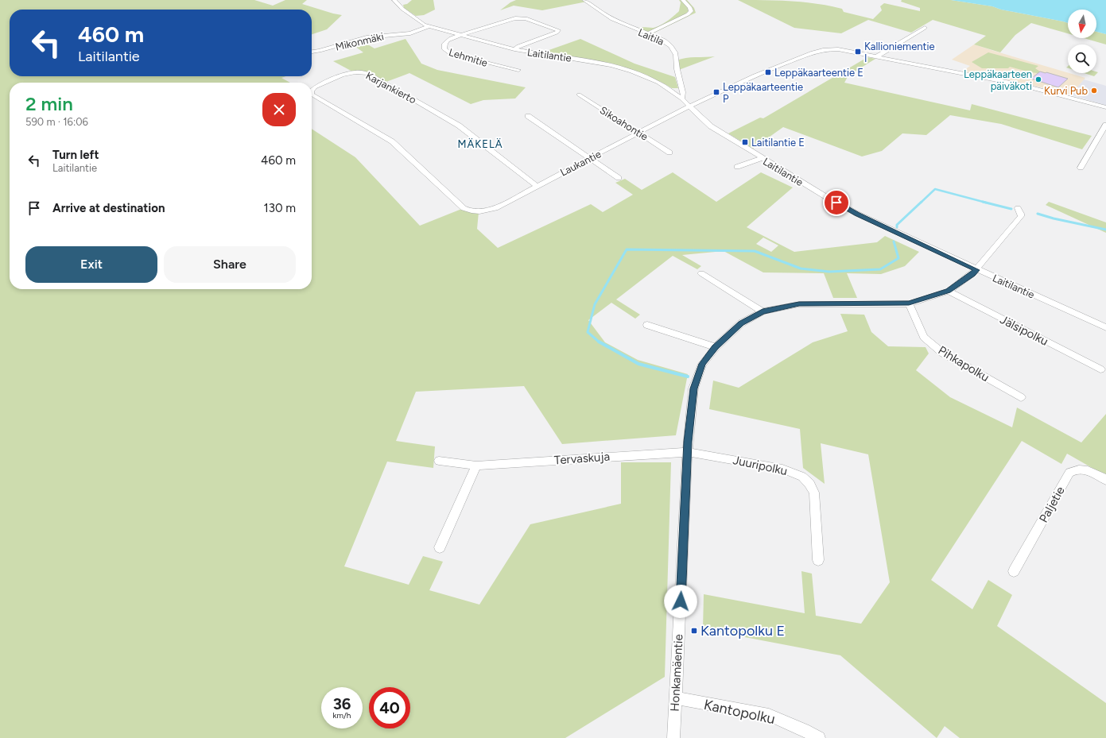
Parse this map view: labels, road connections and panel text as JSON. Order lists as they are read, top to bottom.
{
  "streets": {
    "street": [
      "Laitila",
      "Mikonmäki",
      "Laitilantie",
      "Lehmitie",
      "Karjankierto",
      "Sikoahontie",
      "Laukantie",
      "Jälsipolku",
      "Pihkapolku",
      "Tervaskuja",
      "Juuripolku",
      "Paljetie",
      "Honkamäentie",
      "Kantopolku"
    ]
  },
  "crossings": [
    ["Laitila", "Laitilantie"],
    ["Mikonmäki", "Laitilantie"],
    ["Laitilantie", "Lehmitie"],
    ["Laitilantie", "Laukantie"],
    ["Laitilantie", "Honkamäentie"],
    ["Karjankierto", "Laukantie"],
    ["Sikoahontie", "Laukantie"],
    ["Jälsipolku", "Honkamäentie"],
    ["Pihkapolku", "Honkamäentie"],
    ["Tervaskuja", "Juuripolku"],
    ["Tervaskuja", "Honkamäentie"],
    ["Juuripolku", "Honkamäentie"],
    ["Honkamäentie", "Kantopolku"]
  ],
  "districts": ["MÄKELÄ"],
  "places": {
    "transit": [
      "Kallioniementie I",
      "Leppäkaarteentie E",
      "Leppäkaarteentie P",
      "Laitilantie E",
      "Kantopolku E"
    ],
    "other": ["Leppäkaarteen päiväkoti", "Kurvi Pub"]
  },
  "north": "bottom",
  "page": {
    "turn": ["460 m", "Laitilantie"],
    "heading": ["2 min", "590 m · 16:06"],
    "list": [
      {
        "name": "Turn left",
        "note": "Laitilantie",
        "value": "460 m"
      },
      {
        "name": "Arrive at destination",
        "value": "130 m"
      }
    ],
    "buttons": ["Exit", "Share"],
    "speed": "36 km/h",
    "limit": "40"
  }
}
